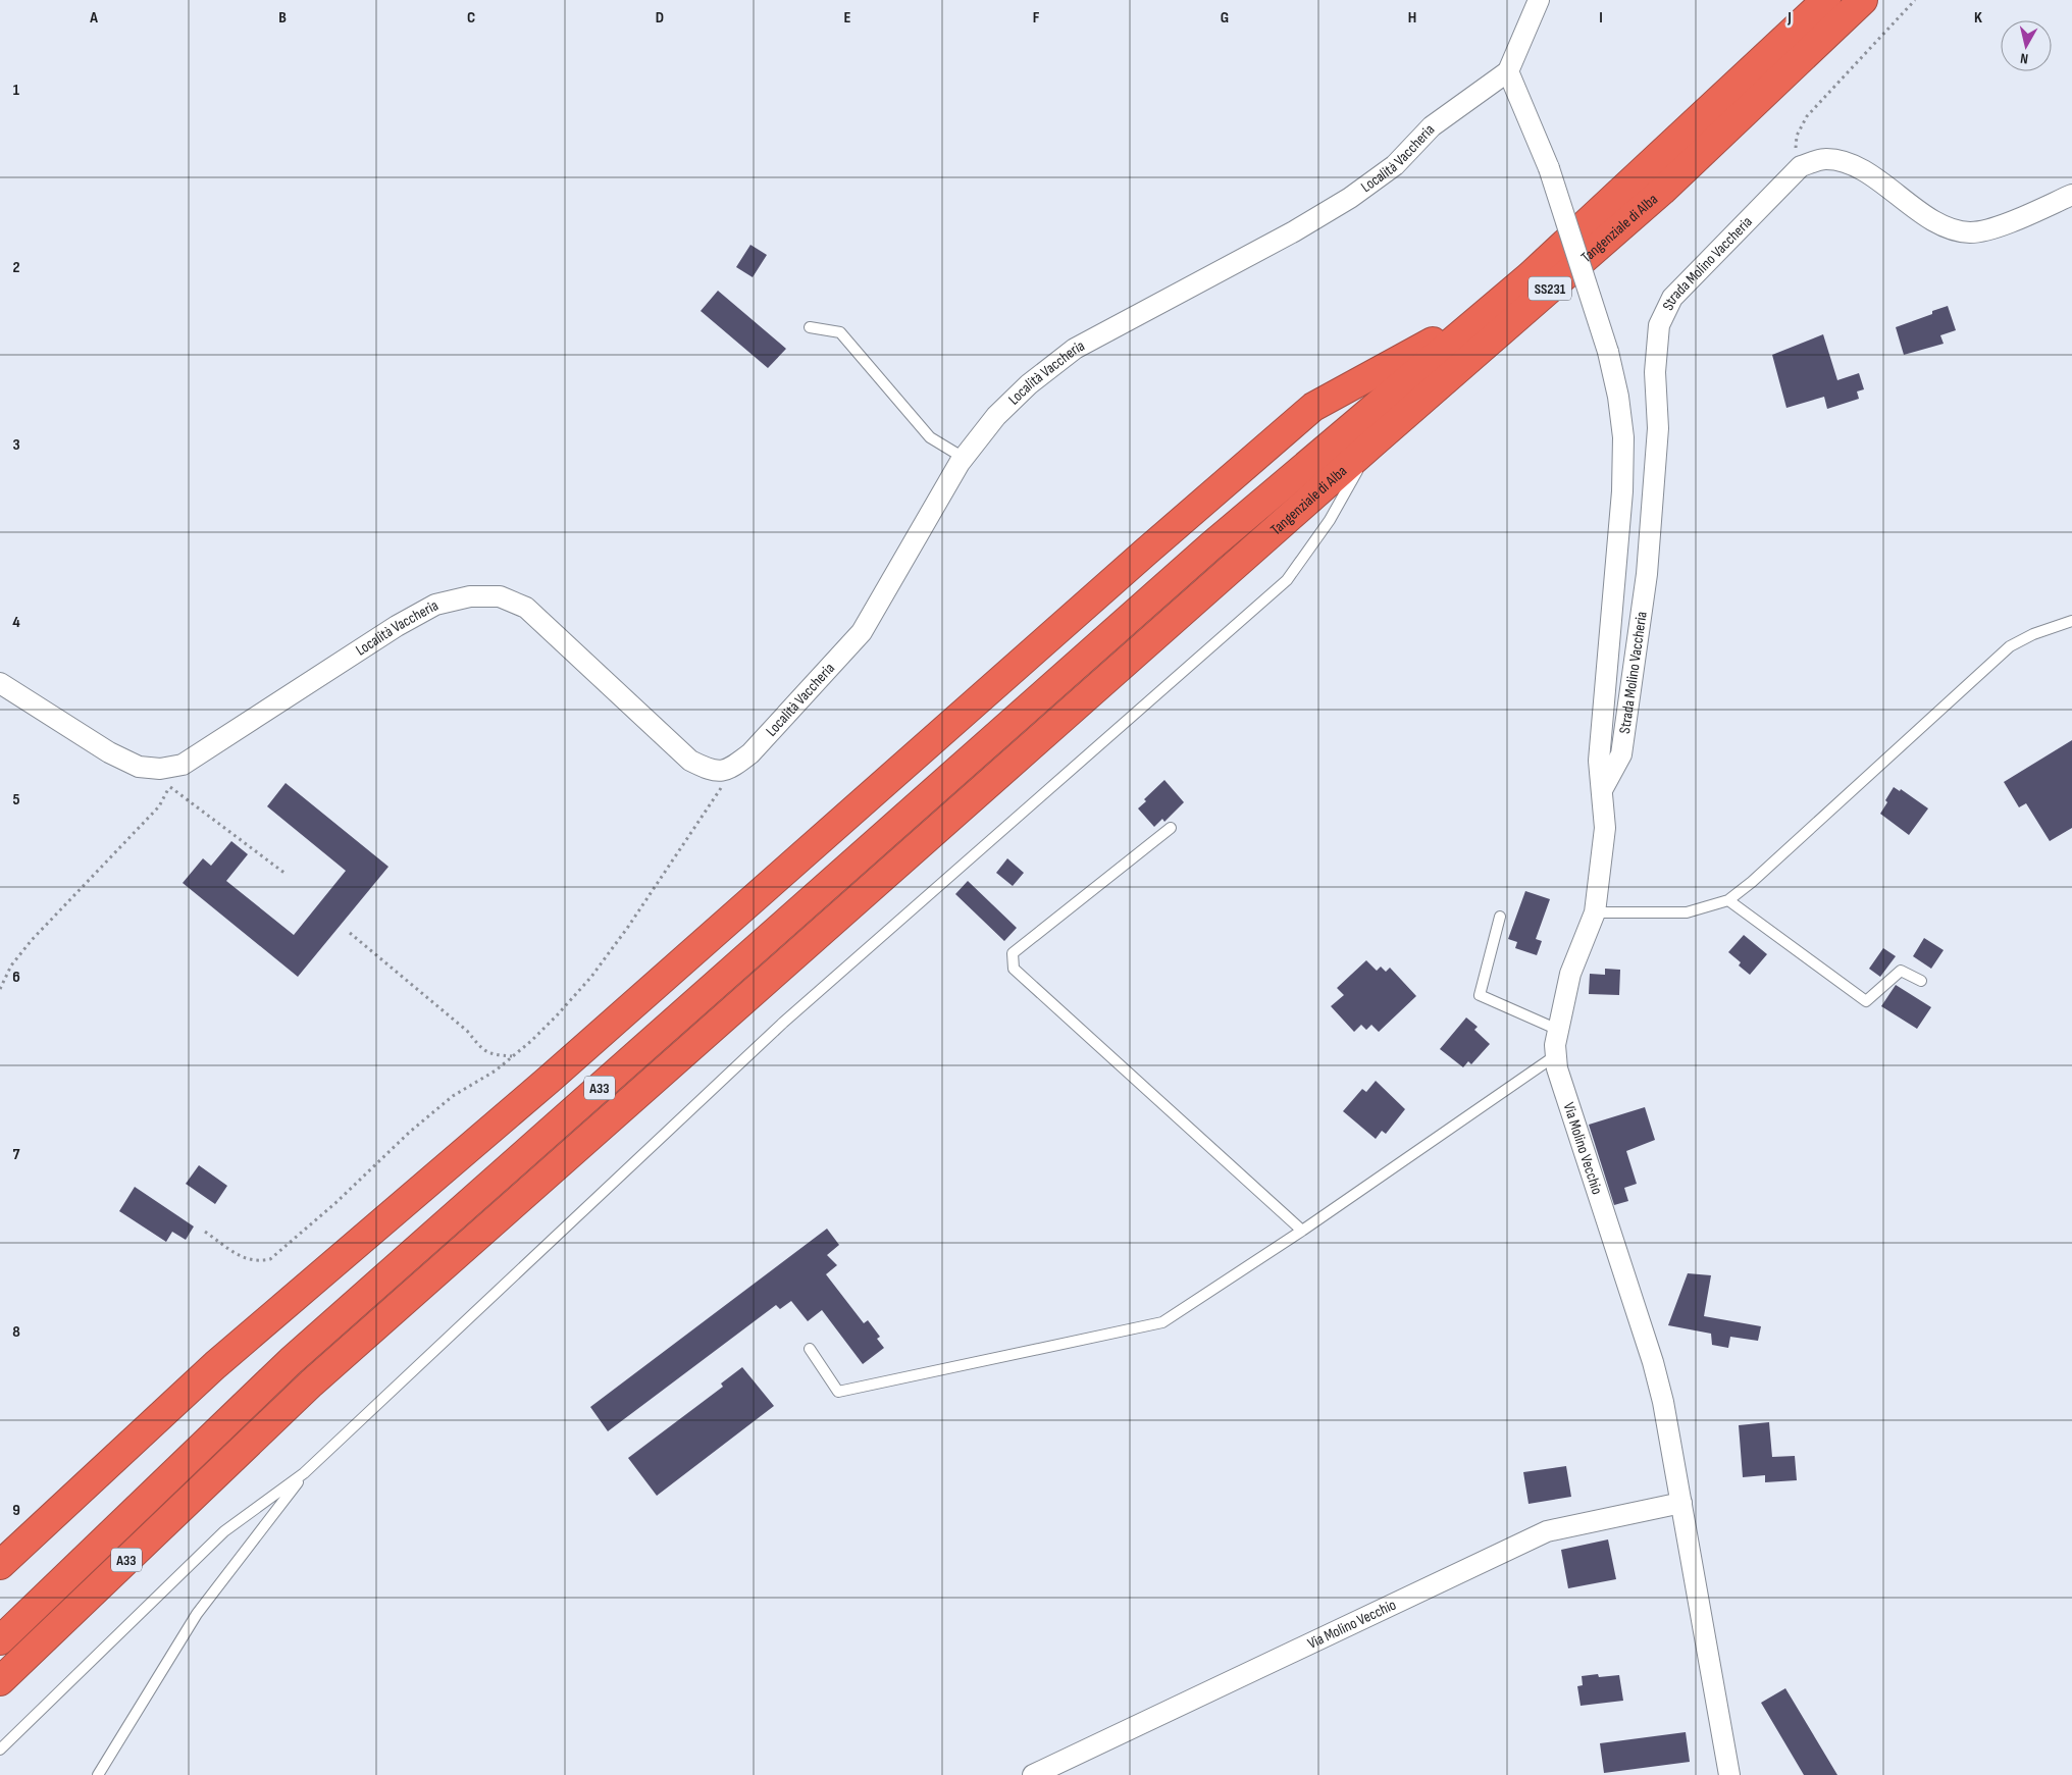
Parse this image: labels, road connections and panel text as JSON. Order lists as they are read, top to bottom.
{
  "streets": {
    "highway": ["Tangenziale di Alba", "SS231", "A33"],
    "street": ["Località Vaccheria", "Strada Molino Vaccheria", "Via Molino Vecchio"]
  },
  "crossings": [
    ["Località Vaccheria", "Strada Molino Vaccheria"],
    ["Tangenziale di Alba", "A33"],
    ["Strada Molino Vaccheria", "Via Molino Vecchio"],
    ["SS231", "A33"]
  ],
  "north": "bottom",
  "grid": {
    "columns": [
      "A",
      "B",
      "C",
      "D",
      "E",
      "F",
      "G",
      "H",
      "I",
      "J",
      "K"
    ],
    "rows": [
      "1",
      "2",
      "3",
      "4",
      "5",
      "6",
      "7",
      "8",
      "9"
    ]
  }
}
